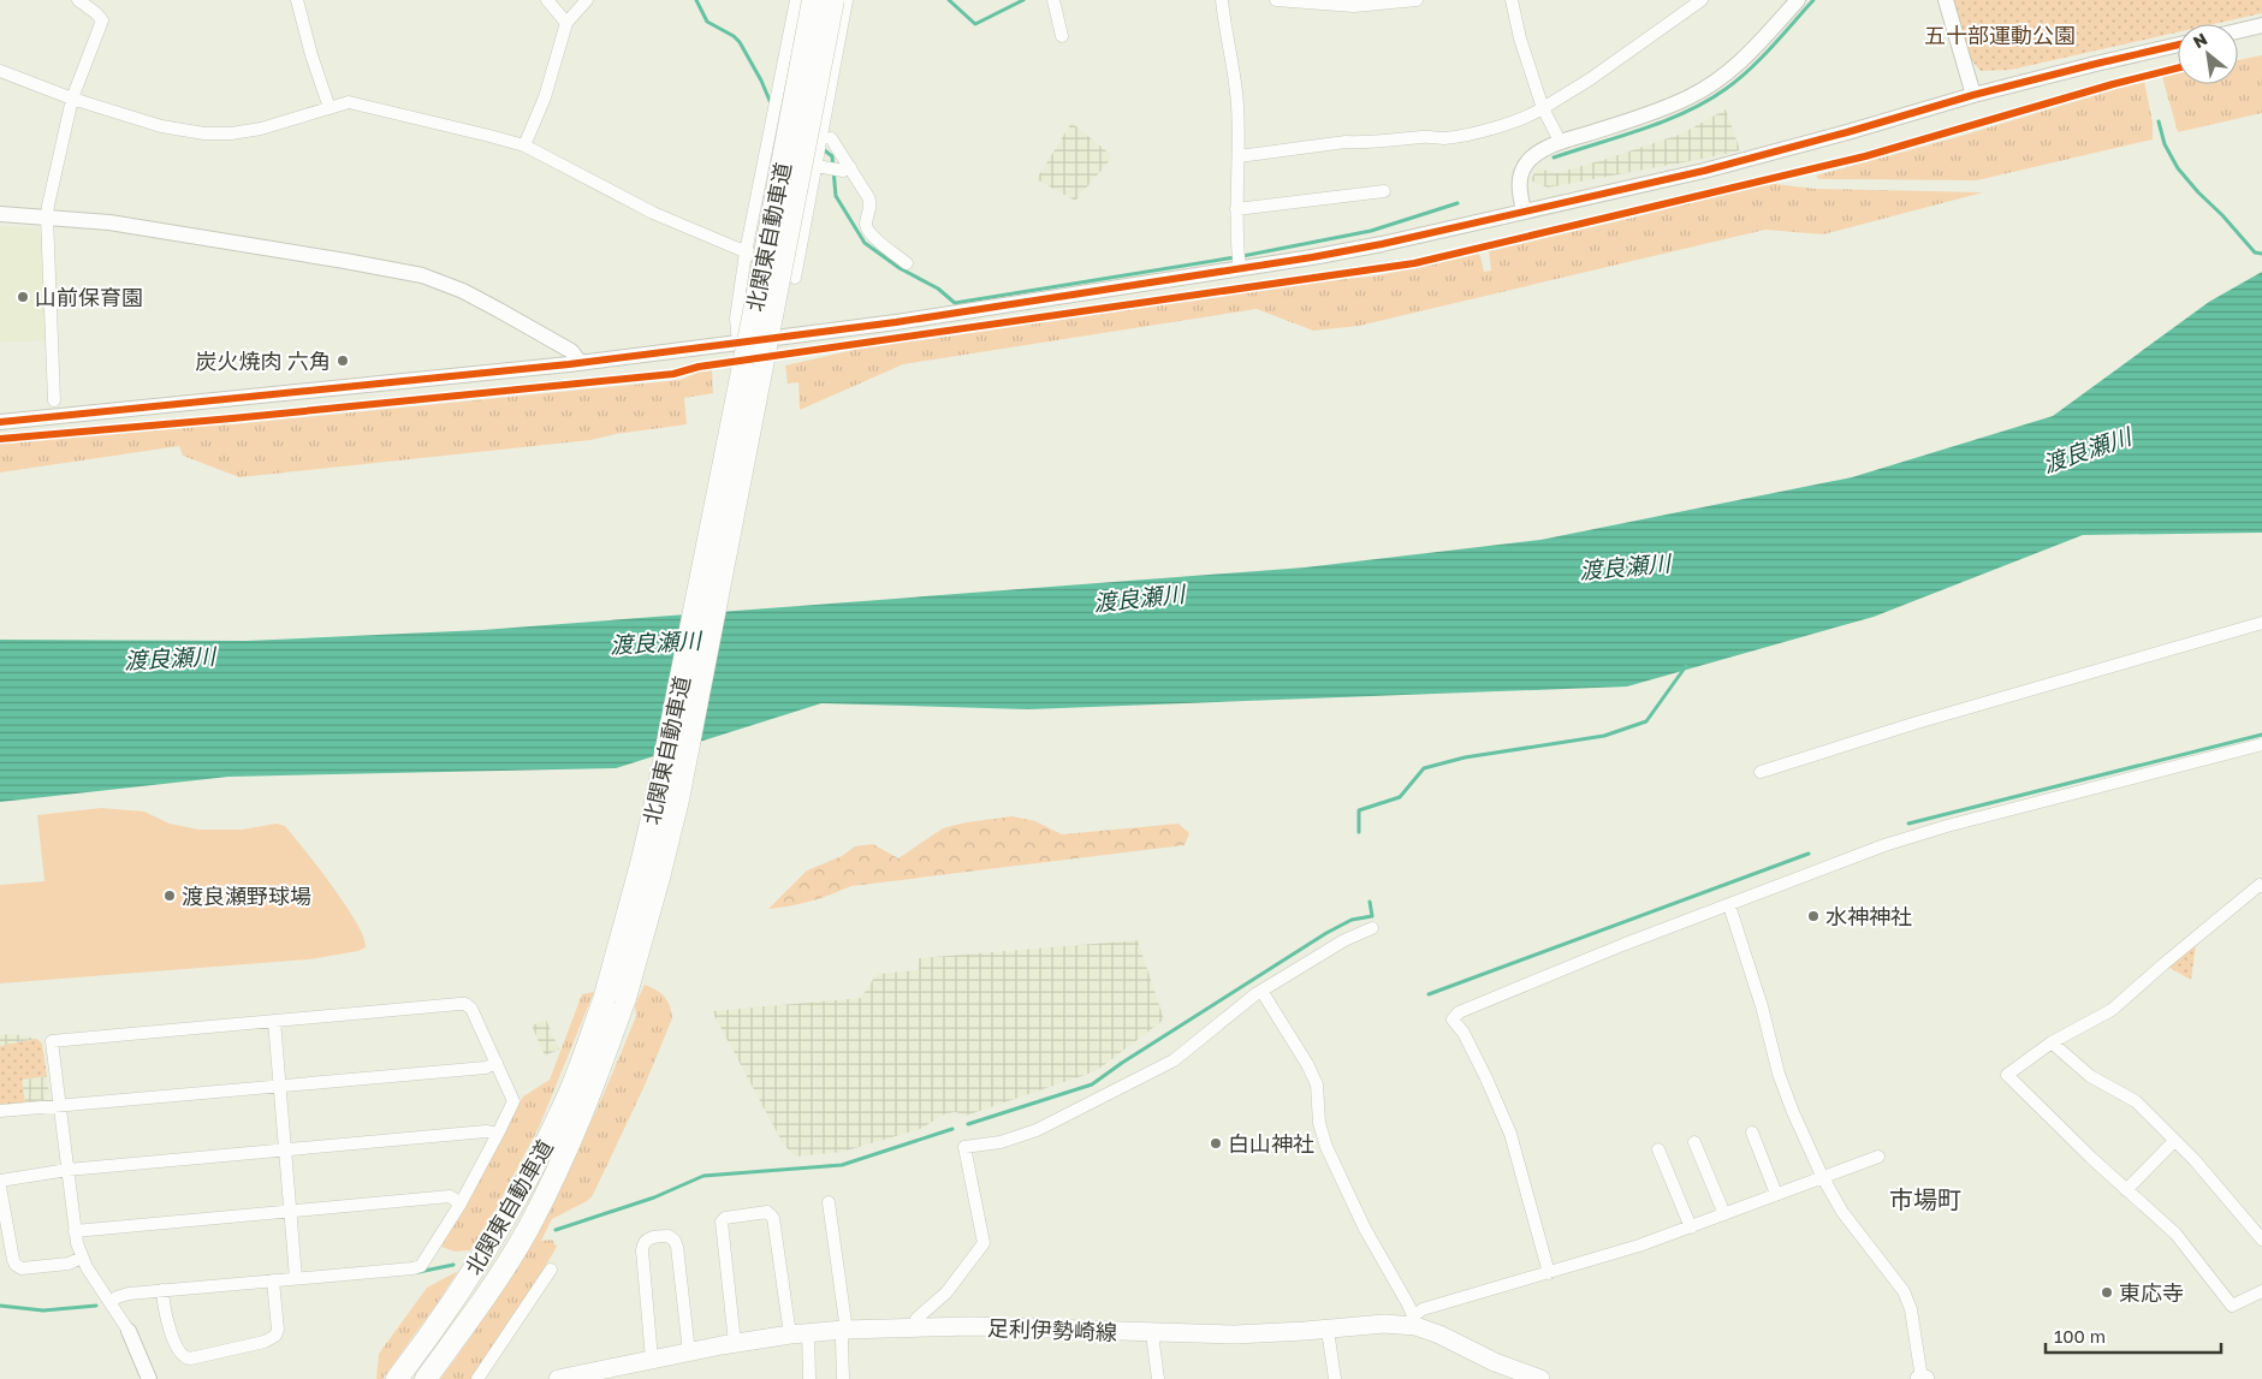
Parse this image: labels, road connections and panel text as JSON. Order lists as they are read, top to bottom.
{
  "streets": {
    "highway": ["北関東自動車道"],
    "main road": ["足利伊勢崎線"]
  },
  "districts": ["市場町"],
  "water": ["渡良瀬川"],
  "parks": ["五十部運動公園"],
  "places": [
    "山前保育園",
    "炭火焼肉 六角",
    "渡良瀬野球場",
    "水神神社",
    "白山神社",
    "東応寺"
  ],
  "scale_bar": "100 m",
  "north": "top left"
}
